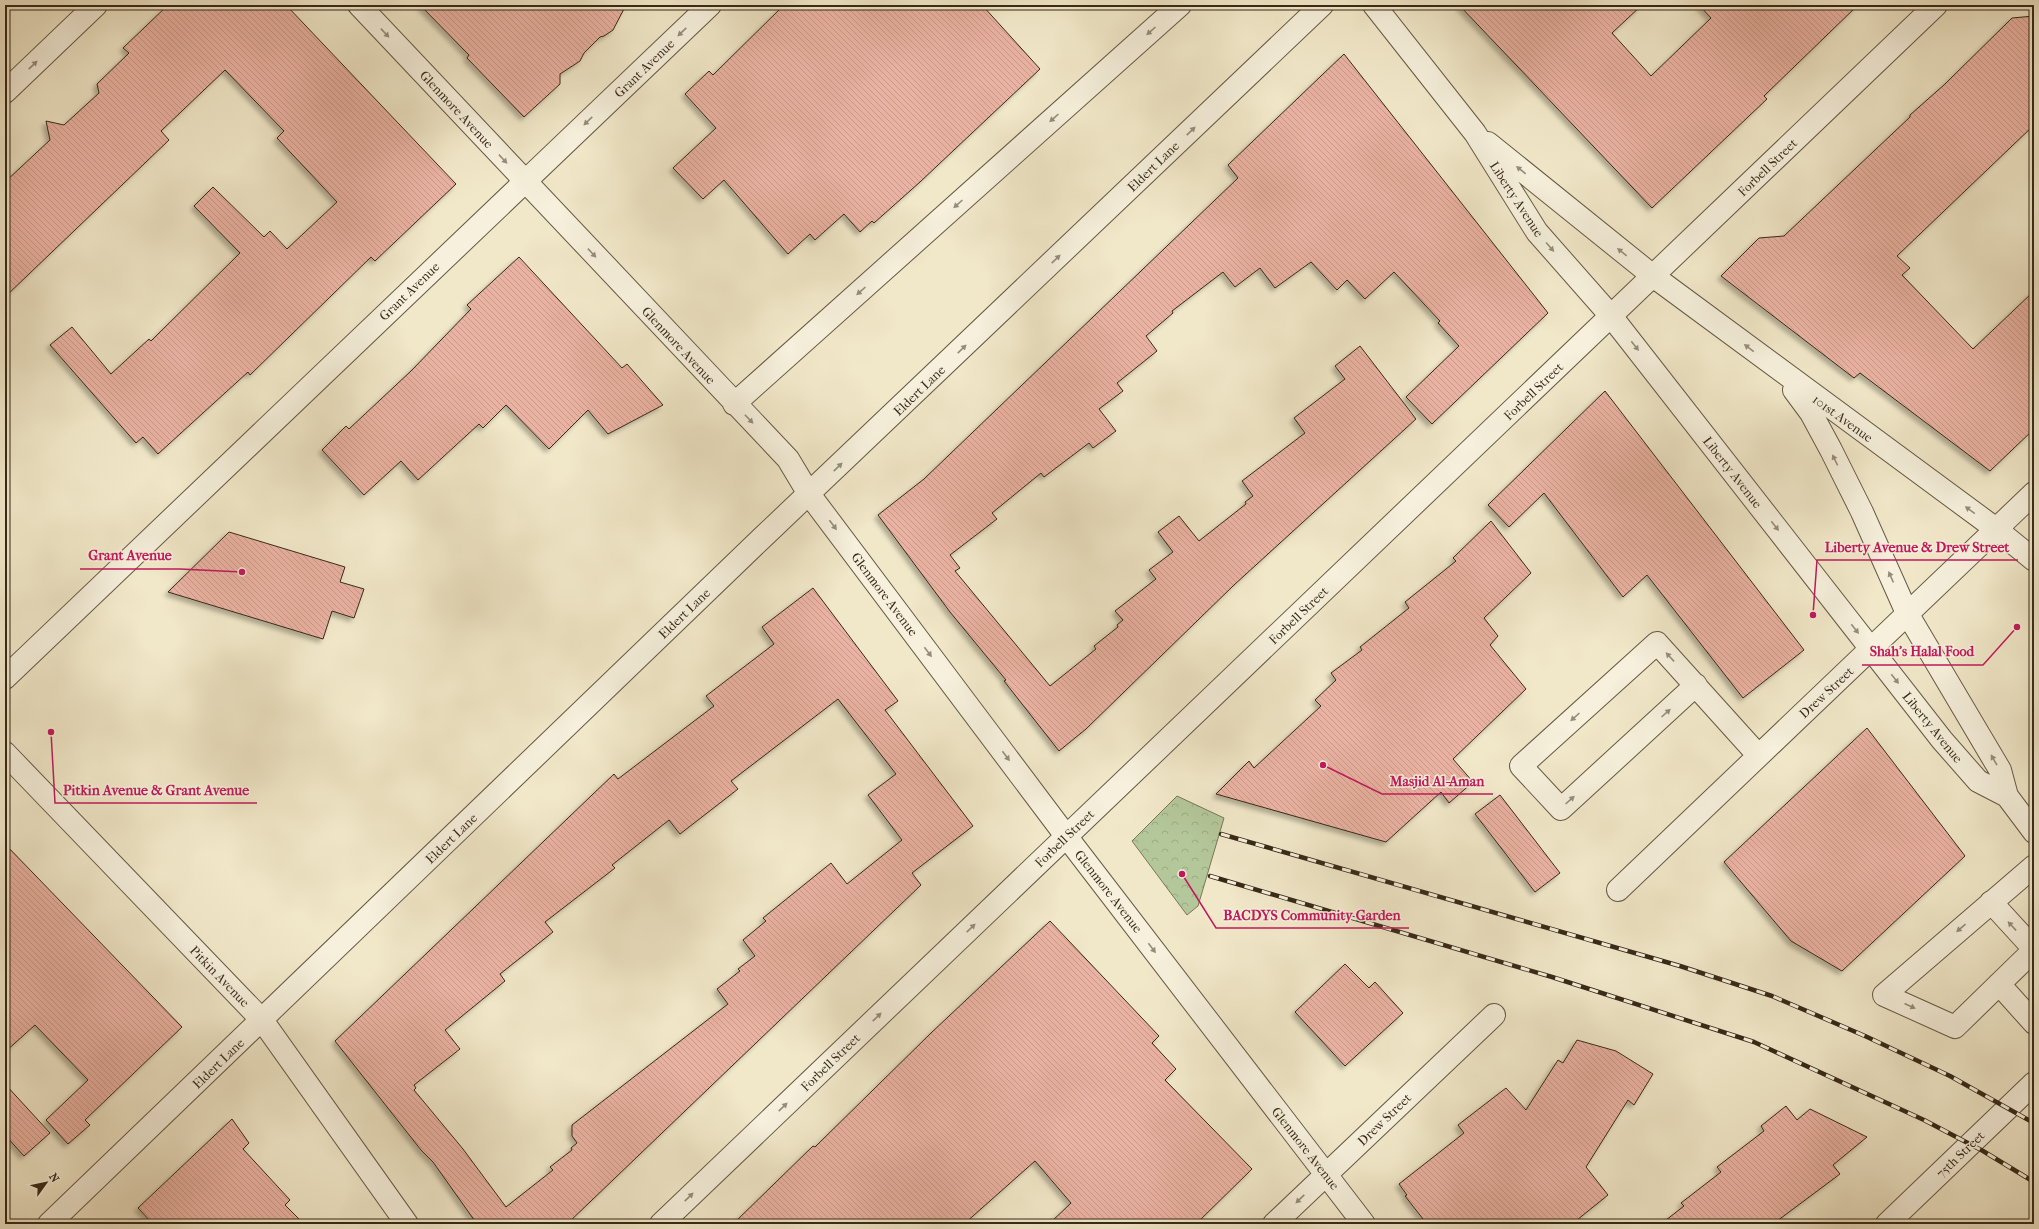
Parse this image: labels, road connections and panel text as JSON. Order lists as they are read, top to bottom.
{
  "streets": {
    "street": [
      "Grant Avenue",
      "Glenmore Avenue",
      "Eldert Lane",
      "Forbell Street",
      "Liberty Avenue",
      "101st Avenue",
      "Drew Street",
      "Pitkin Avenue",
      "75th Street"
    ]
  },
  "crossings": [
    ["Grant Avenue", "Glenmore Avenue"],
    ["Glenmore Avenue", "Eldert Lane"],
    ["Glenmore Avenue", "Forbell Street"],
    ["Glenmore Avenue", "Drew Street"],
    ["Eldert Lane", "Pitkin Avenue"],
    ["Forbell Street", "Liberty Avenue"],
    ["Forbell Street", "101st Avenue"],
    ["Liberty Avenue", "101st Avenue"],
    ["Liberty Avenue", "Drew Street"],
    ["101st Avenue", "Drew Street"]
  ],
  "one_way": ["Glenmore Avenue", "101st Avenue"],
  "places": [
    "Grant Avenue",
    "Liberty Avenue & Drew Street",
    "Shah's Halal Food",
    "Pitkin Avenue & Grant Avenue",
    "Masjid Al-Aman",
    "BACDYS Community Garden"
  ],
  "north": "top right"
}
